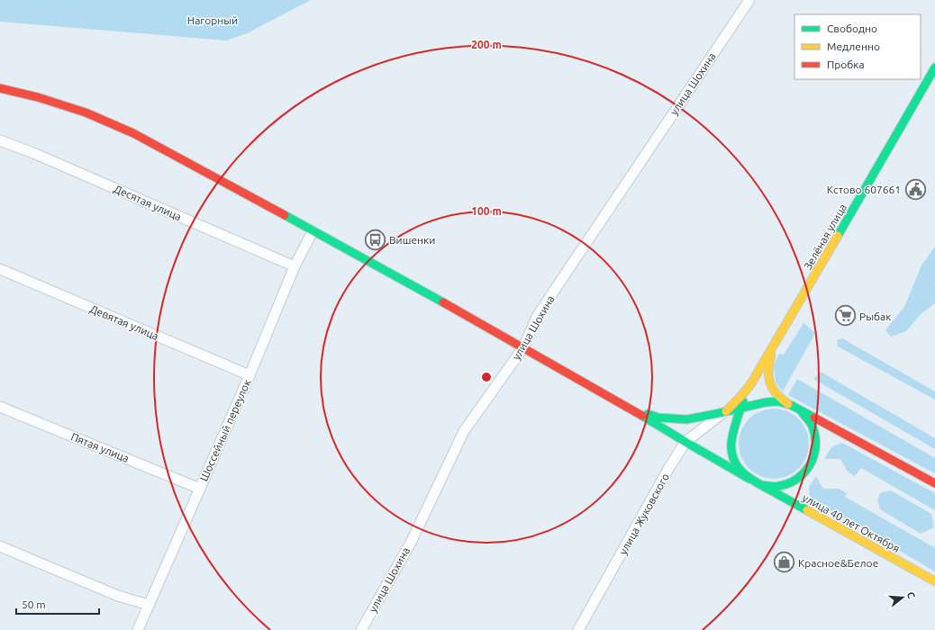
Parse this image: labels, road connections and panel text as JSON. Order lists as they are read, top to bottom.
{
  "streets": {
    "main road": ["Зелёная улица", "улица 40 лет Октября"],
    "street": [
      "улица Шохина",
      "Десятая улица",
      "Девятая улица",
      "Шоссейный переулок",
      "Пятая улица",
      "улица Жуковского"
    ]
  },
  "crossings": [
    ["Десятая улица", "Шоссейный переулок"],
    ["Зелёная улица", "улица Жуковского"],
    ["Зелёная улица", "улица 40 лет Октября"],
    ["Девятая улица", "Шоссейный переулок"],
    ["Шоссейный переулок", "Пятая улица"],
    ["улица Жуковского", "улица 40 лет Октября"]
  ],
  "parks": ["Нагорный"],
  "places": {
    "public building": ["Кстово 607661"],
    "bus stop": ["Вишенки"],
    "supermarket": ["Рыбак"],
    "shop": ["Красное&Белое"]
  },
  "legend": ["Свободно", "Медленно", "Пробка"],
  "scale_bar": "50 m",
  "north": "right",
  "rings": ["200 m", "100 m"]
}
